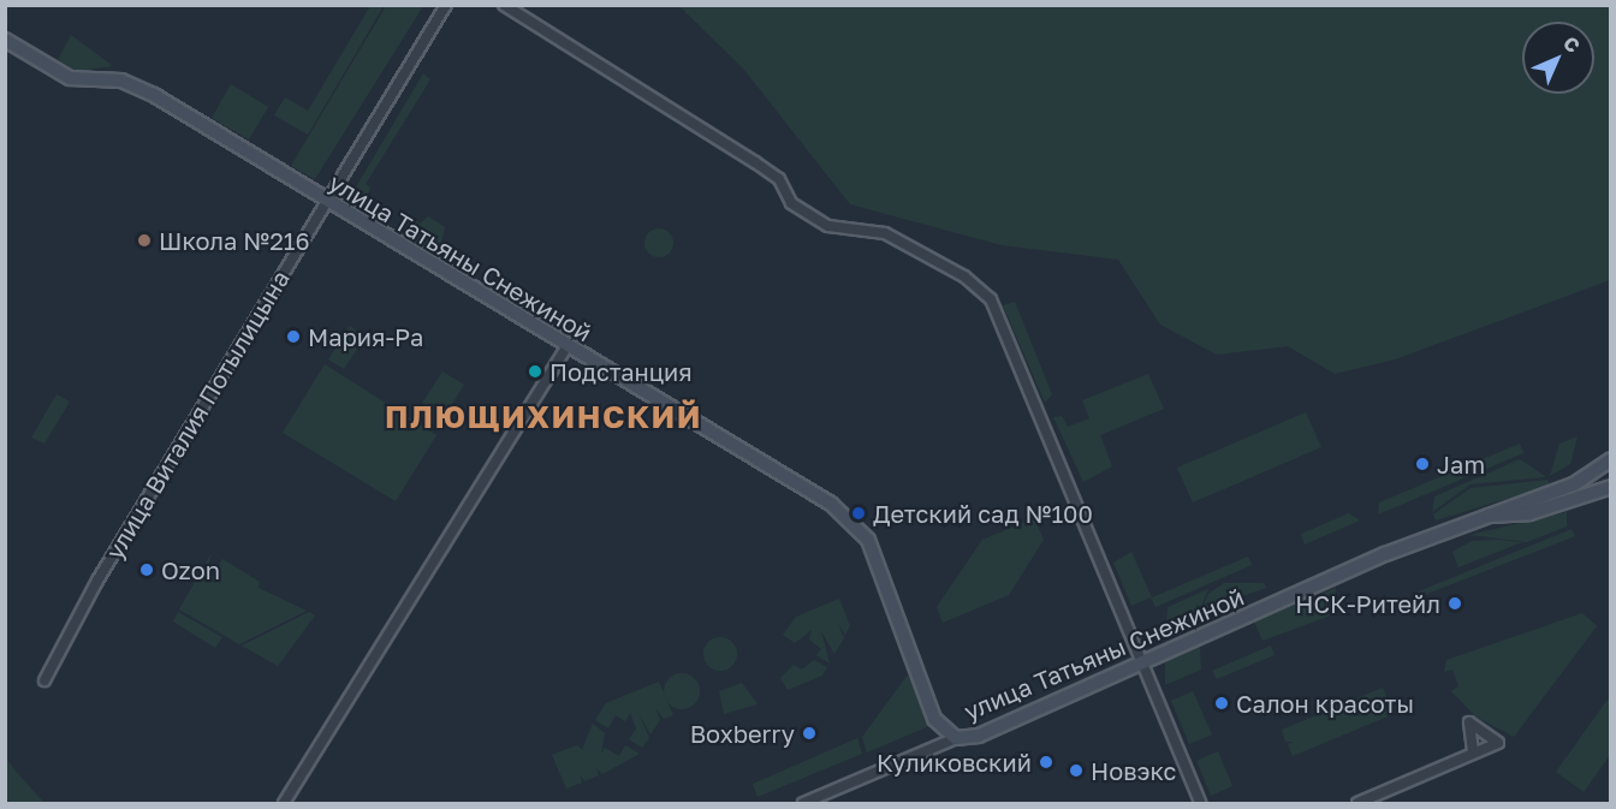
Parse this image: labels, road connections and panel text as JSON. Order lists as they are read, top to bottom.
{
  "streets": {
    "street": ["улица Татьяны Снежиной", "улица Виталия Потылицына"]
  },
  "crossings": [
    ["улица Татьяны Снежиной", "улица Виталия Потылицына"]
  ],
  "districts": ["ПЛЮЩИХИНСКИЙ"],
  "places": [
    "Школа №216",
    "Мария-Ра",
    "Подстанция",
    "Jam",
    "Детский сад №100",
    "Ozon",
    "НСК-Ритейл",
    "Салон красоты",
    "Boxberry",
    "Куликовский",
    "Новэкс"
  ],
  "north": "top right"
}
